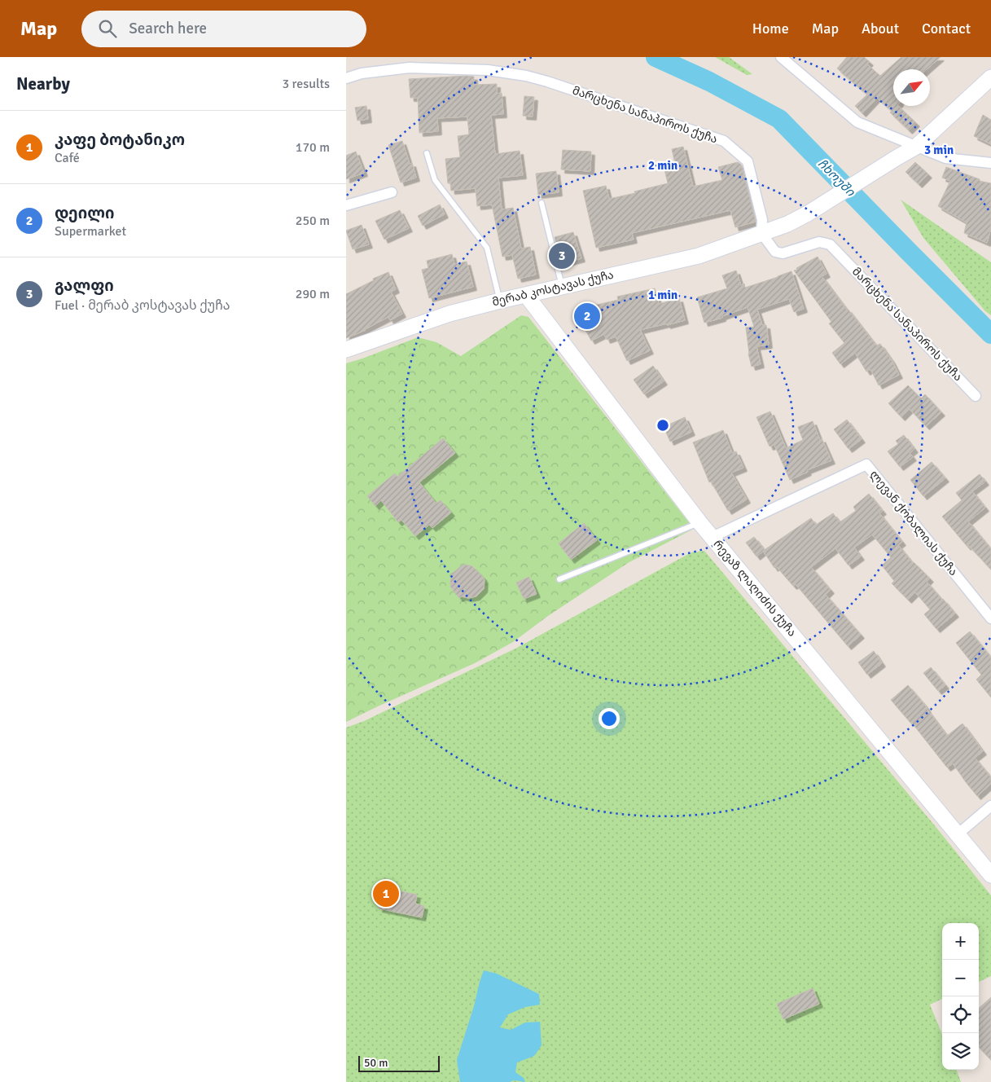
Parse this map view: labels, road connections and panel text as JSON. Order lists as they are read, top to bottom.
{
  "streets": {
    "street": [
      "მარცხენა სანაპიროს ქუჩა",
      "მერაბ კოსტავას ქუჩა",
      "ლევან ქობალიას ქუჩა",
      "რევაზ ლაღიძის ქუჩა"
    ]
  },
  "crossings": [
    ["მარცხენა სანაპიროს ქუჩა", "მერაბ კოსტავას ქუჩა"],
    ["მერაბ კოსტავას ქუჩა", "რევაზ ლაღიძის ქუჩა"],
    ["ლევან ქობალიას ქუჩა", "რევაზ ლაღიძის ქუჩა"]
  ],
  "water": ["ჩხოუში"],
  "scale_bar": "50 m",
  "north": "top right",
  "page": {
    "header": "Map",
    "search": "Search here",
    "nav": [
      "Home",
      "Map",
      "About",
      "Contact"
    ],
    "heading": ["Nearby", "3 results"],
    "list": [
      {
        "mark": "1",
        "name": "კაფე ბოტანიკო",
        "note": "Café",
        "value": "170 m"
      },
      {
        "mark": "2",
        "name": "დეილი",
        "note": "Supermarket",
        "value": "250 m"
      },
      {
        "mark": "3",
        "name": "გალფი",
        "note": "Fuel · მერაბ კოსტავას ქუჩა",
        "value": "290 m"
      }
    ],
    "pins": ["3", "2", "1"],
    "map_buttons": ["+", "−"],
    "scale": "50 m"
  },
  "rings": ["3 min", "2 min", "1 min"]
}
